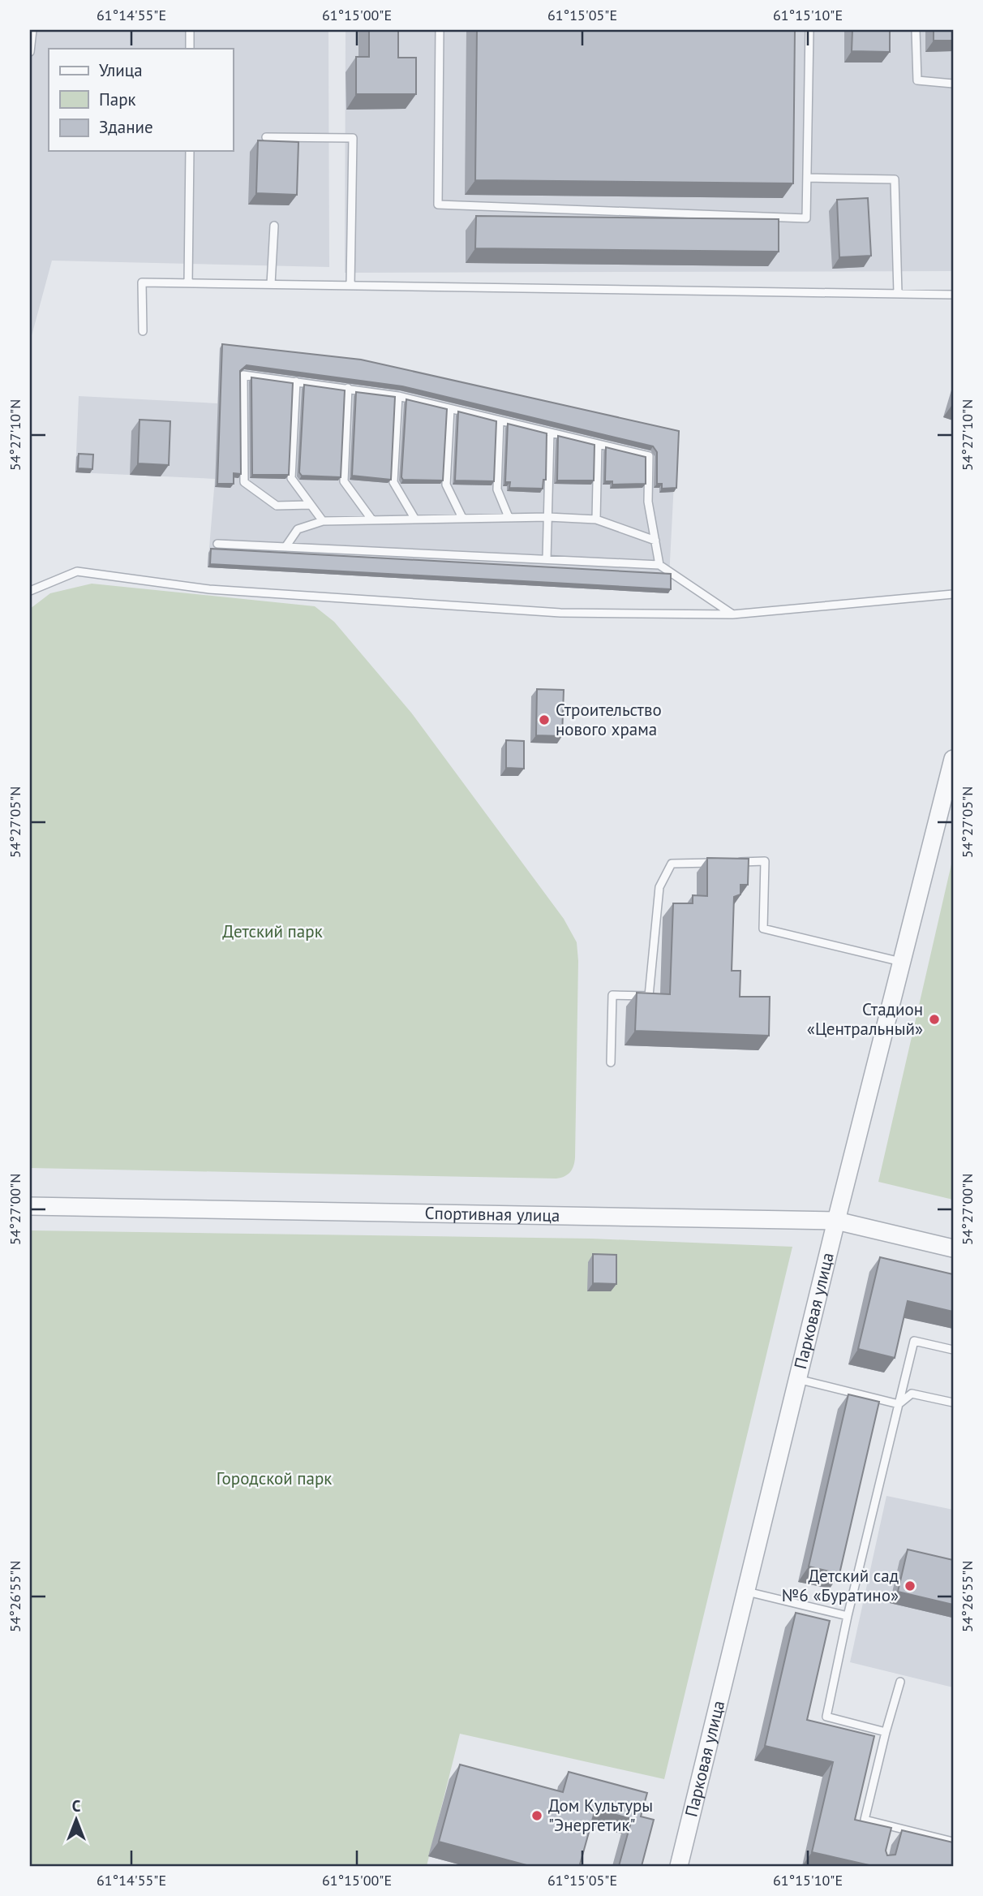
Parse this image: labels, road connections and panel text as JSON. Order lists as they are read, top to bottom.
{
  "streets": {
    "street": ["Спортивная улица", "Парковая улица"]
  },
  "crossings": [
    ["Спортивная улица", "Парковая улица"]
  ],
  "parks": ["Детский парк", "Городской парк"],
  "places": [
    "Строительство нового храма",
    "Стадион «Центральный»",
    "Детский сад №6 «Буратино»",
    "Дом Культуры \"Энергетик\""
  ],
  "legend": ["Улица", "Парк", "Здание"],
  "north": "top",
  "coordinates": [
    "61°14'55\"E",
    "61°15'00\"E",
    "61°15'05\"E",
    "61°15'10\"E",
    "54°27'10\"N",
    "54°27'05\"N",
    "54°27'00\"N",
    "54°26'55\"N"
  ]
}
